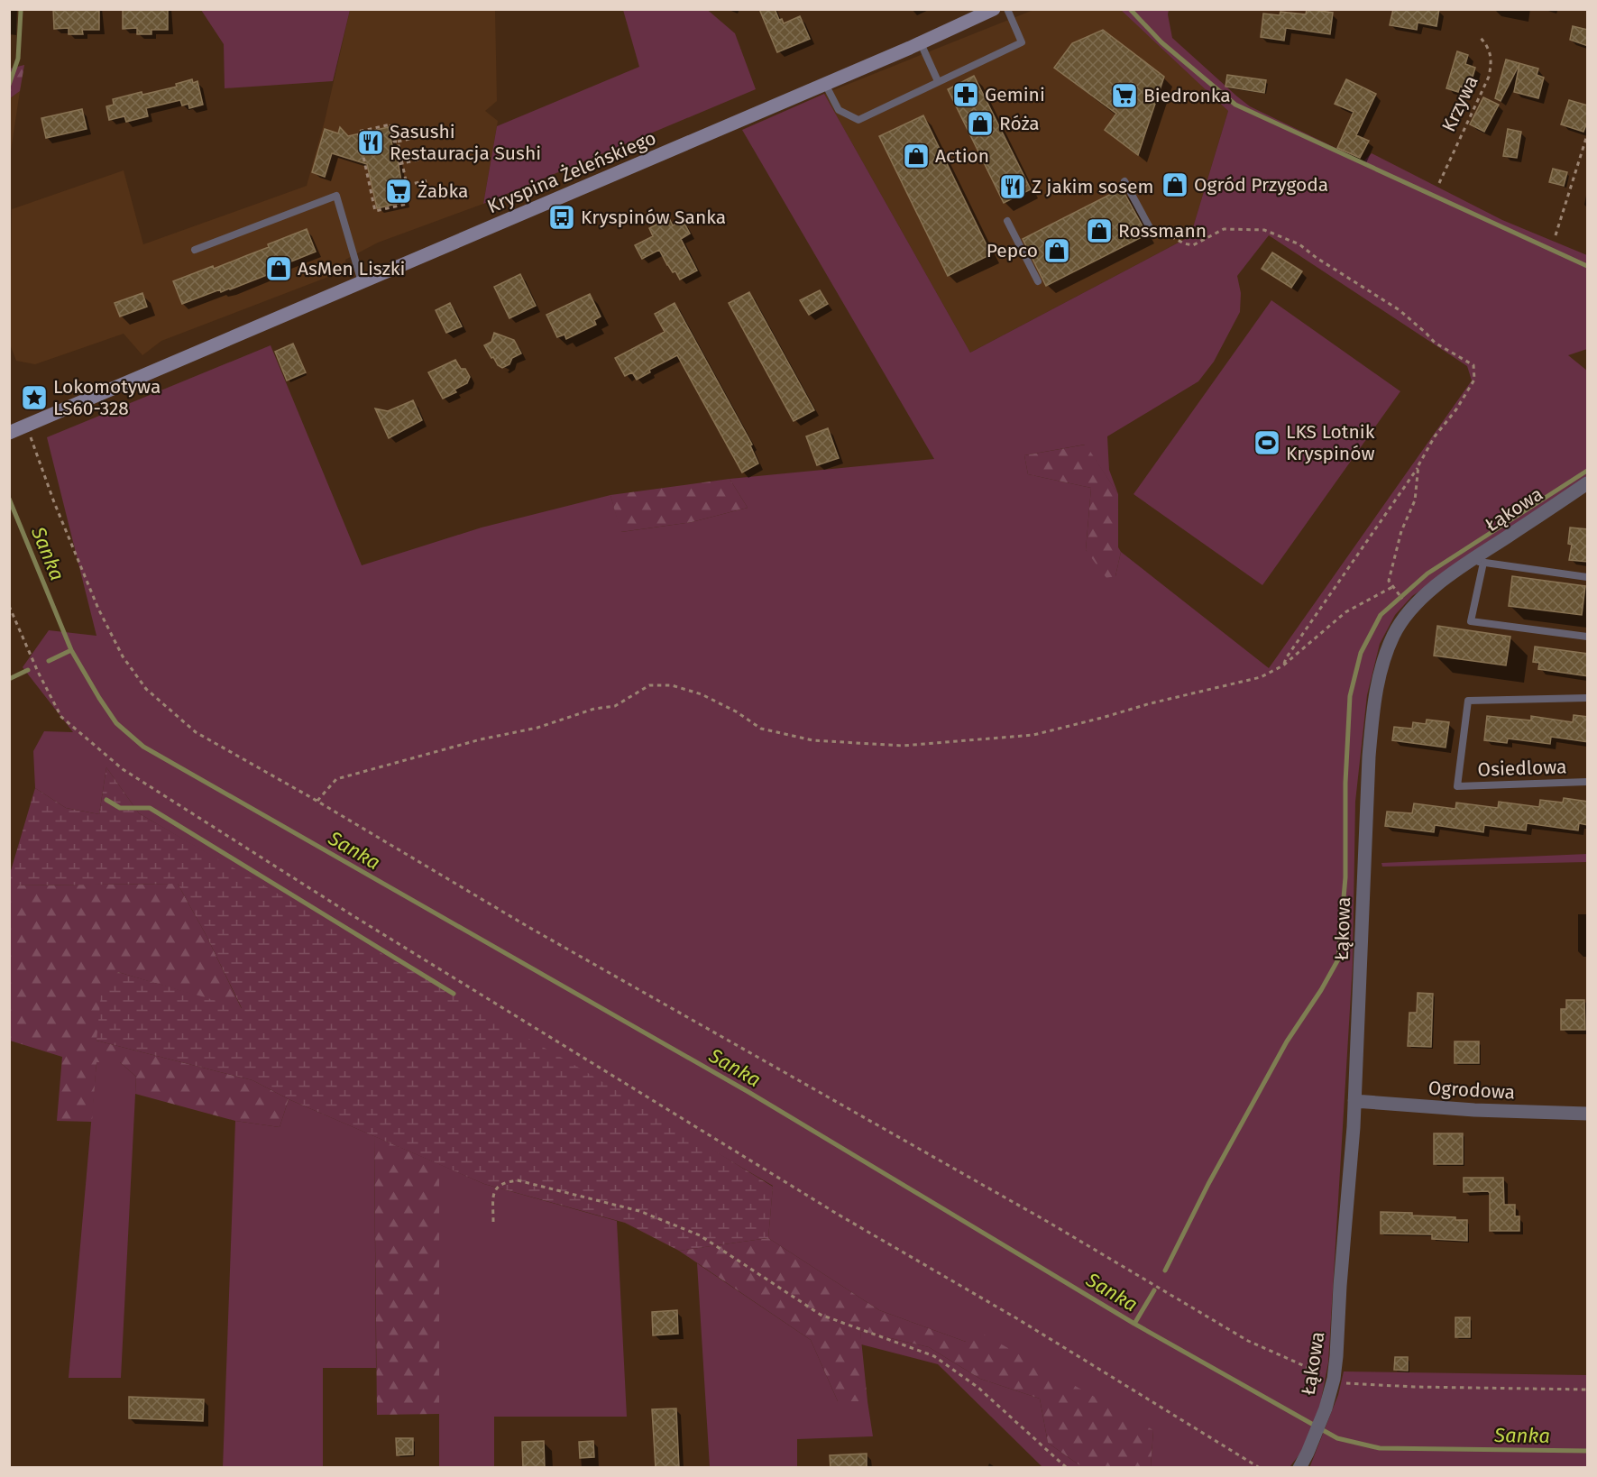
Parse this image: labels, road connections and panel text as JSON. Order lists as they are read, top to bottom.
{
  "streets": {
    "main road": ["Kryspina Żeleńskiego"],
    "street": ["Łąkowa", "Ogrodowa"],
    "lane": ["Osiedlowa"],
    "path": ["Krzywa"]
  },
  "crossings": [
    ["Łąkowa", "Ogrodowa"]
  ],
  "water": ["Sanka"],
  "places": {
    "pharmacy": ["Gemini"],
    "supermarket": ["Biedronka", "Żabka"],
    "shop": [
      "Róża",
      "Action",
      "Ogród Przygoda",
      "Rossmann",
      "Pepco",
      "AsMen Liszki"
    ],
    "restaurant": ["Sasushi Restauracja Sushi", "Z jakim sosem"],
    "bus stop": ["Kryspinów Sanka"],
    "place": ["Lokomotywa LS60-328"],
    "sports": ["LKS Lotnik Kryspinów"]
  }
}
